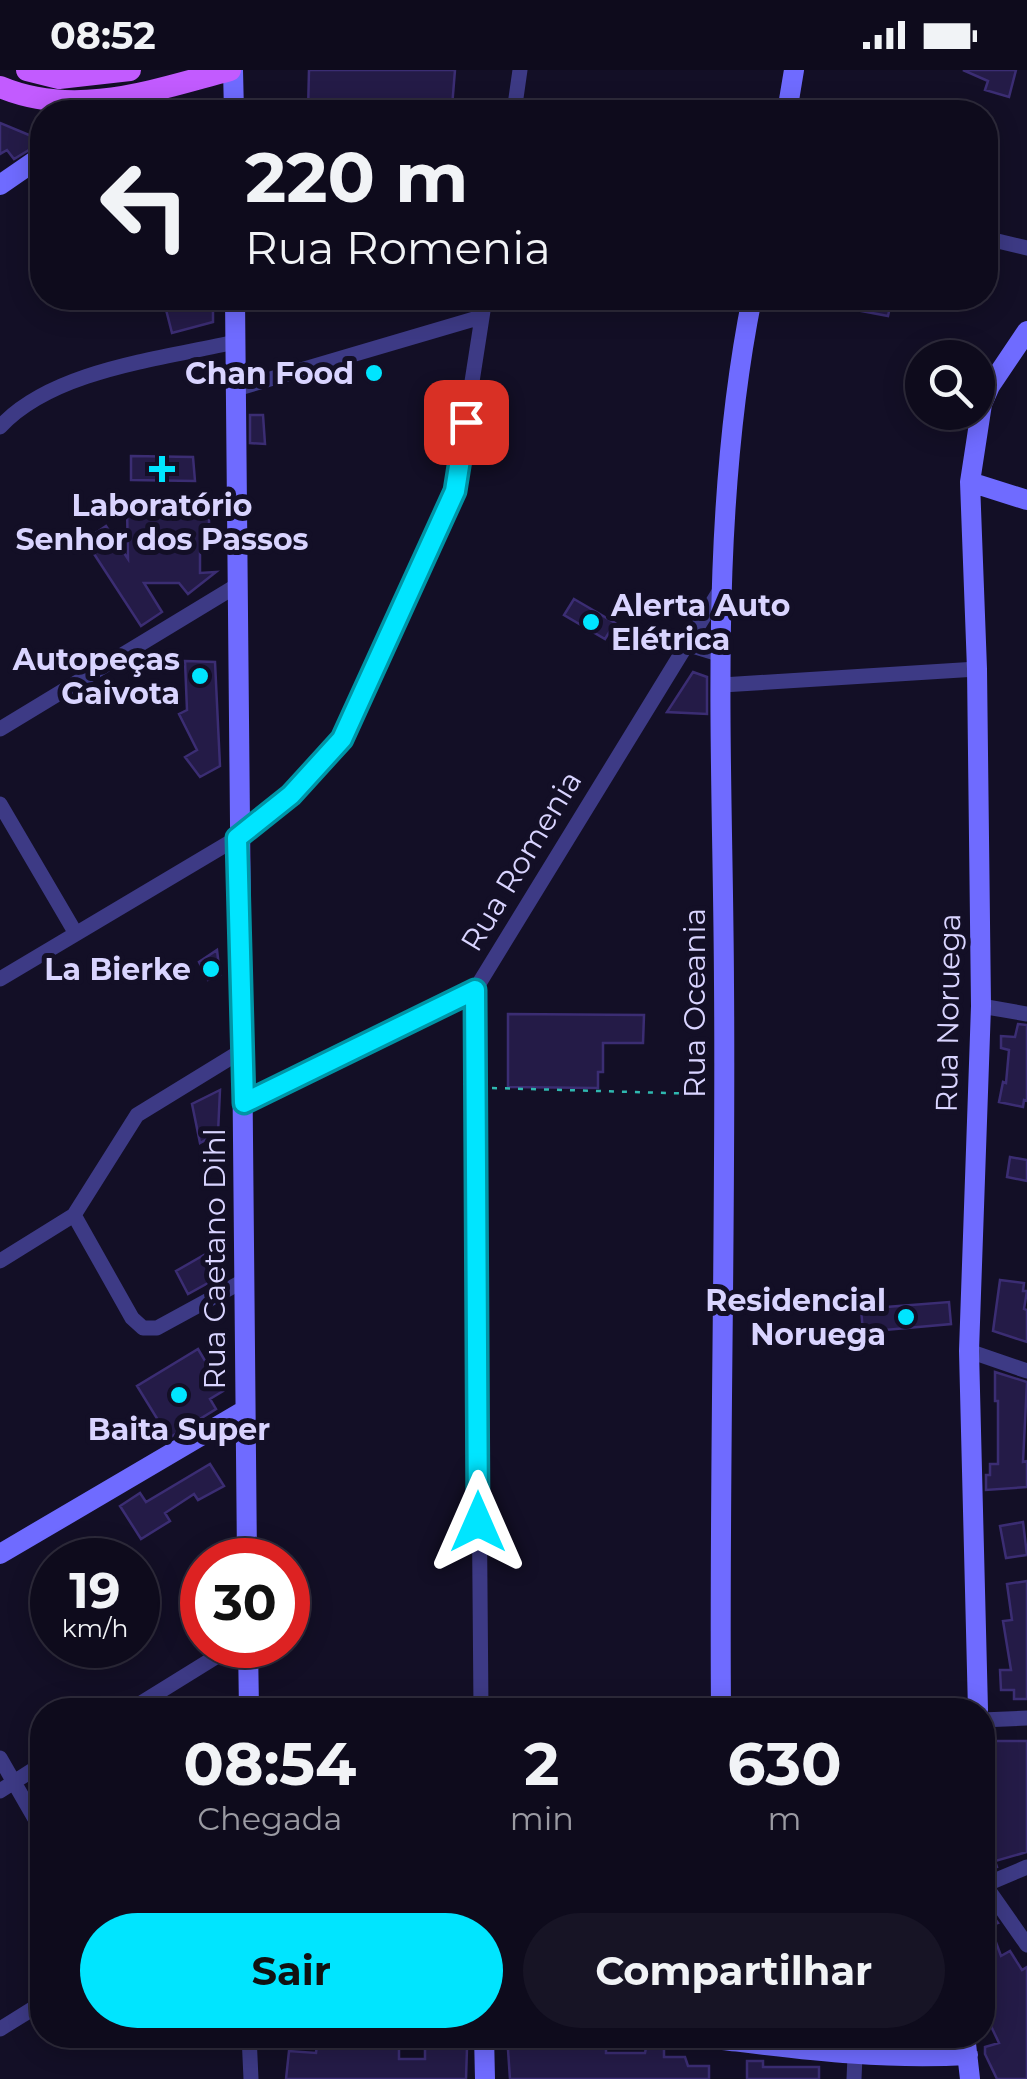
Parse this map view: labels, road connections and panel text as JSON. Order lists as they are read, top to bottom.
{
  "streets": {
    "street": [
      "Rua Romenia",
      "Rua Oceania",
      "Rua Noruega",
      "Rua Caetano Dihl"
    ]
  },
  "crossings": [
    ["Rua Romenia", "Rua Oceania"],
    ["Rua Romenia", "Rua Caetano Dihl"]
  ],
  "places": {
    "other": [
      "Chan Food",
      "Alerta Auto Elétrica",
      "Autopeças Gaivota",
      "La Bierke",
      "Residencial Noruega",
      "Baita Super"
    ],
    "health": ["Laboratório Senhor dos Passos"]
  },
  "page": {
    "status": "08:52",
    "turn": ["220 m", "Rua Romenia"],
    "speed": "19 km/h",
    "limit": "30",
    "eta": [
      "08:54",
      "Chegada",
      "2",
      "min",
      "630",
      "m"
    ],
    "buttons": ["Sair", "Compartilhar"]
  }
}
